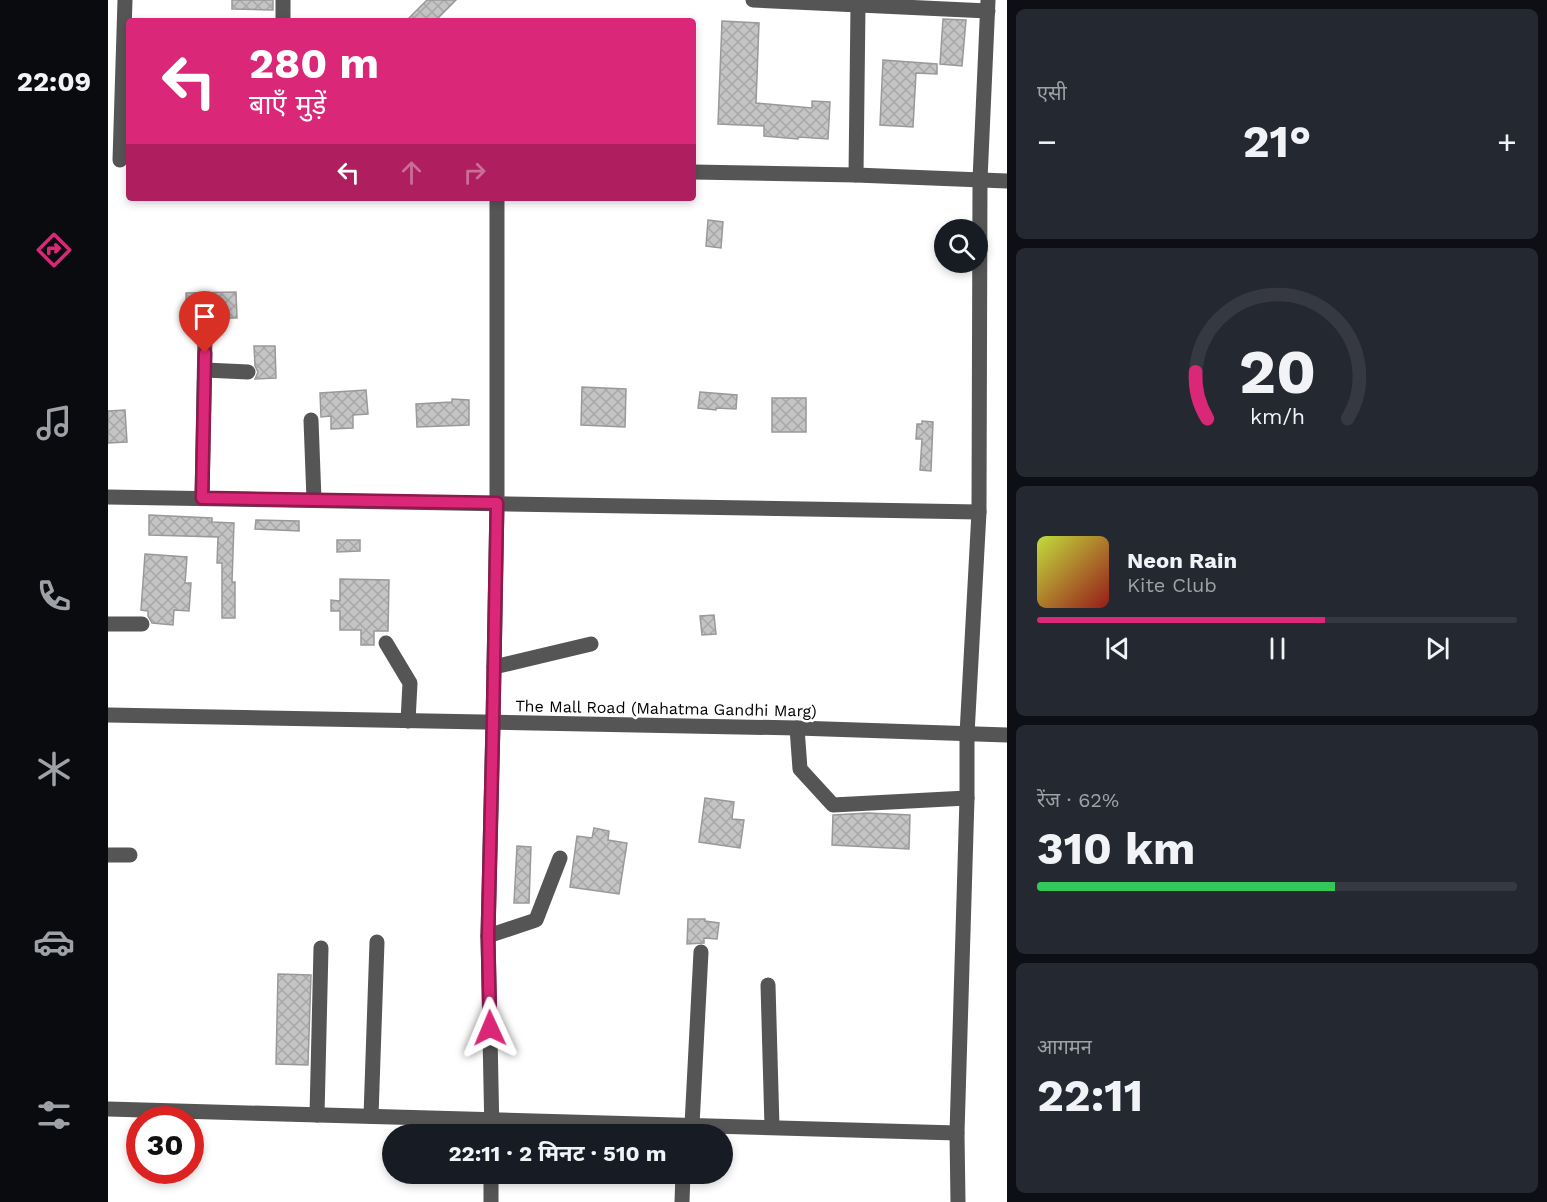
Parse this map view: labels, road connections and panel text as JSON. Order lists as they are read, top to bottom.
{
  "streets": {
    "street": ["The Mall Road (Mahatma Gandhi Marg)"]
  },
  "page": {
    "tabs": "22:09",
    "tile": [
      "एसी",
      ["रेंज · 62%", "310 km"],
      ["आगमन", "22:11"]
    ],
    "turn": ["280 m", "बाएँ मुड़ें"],
    "heat": ["−", "21°", "+"],
    "song": ["Neon Rain", "Kite Club"],
    "limit": "30",
    "trip": "22:11 · 2 मिनट · 510 m",
    "gauge": ["20", "km/h"]
  }
}
